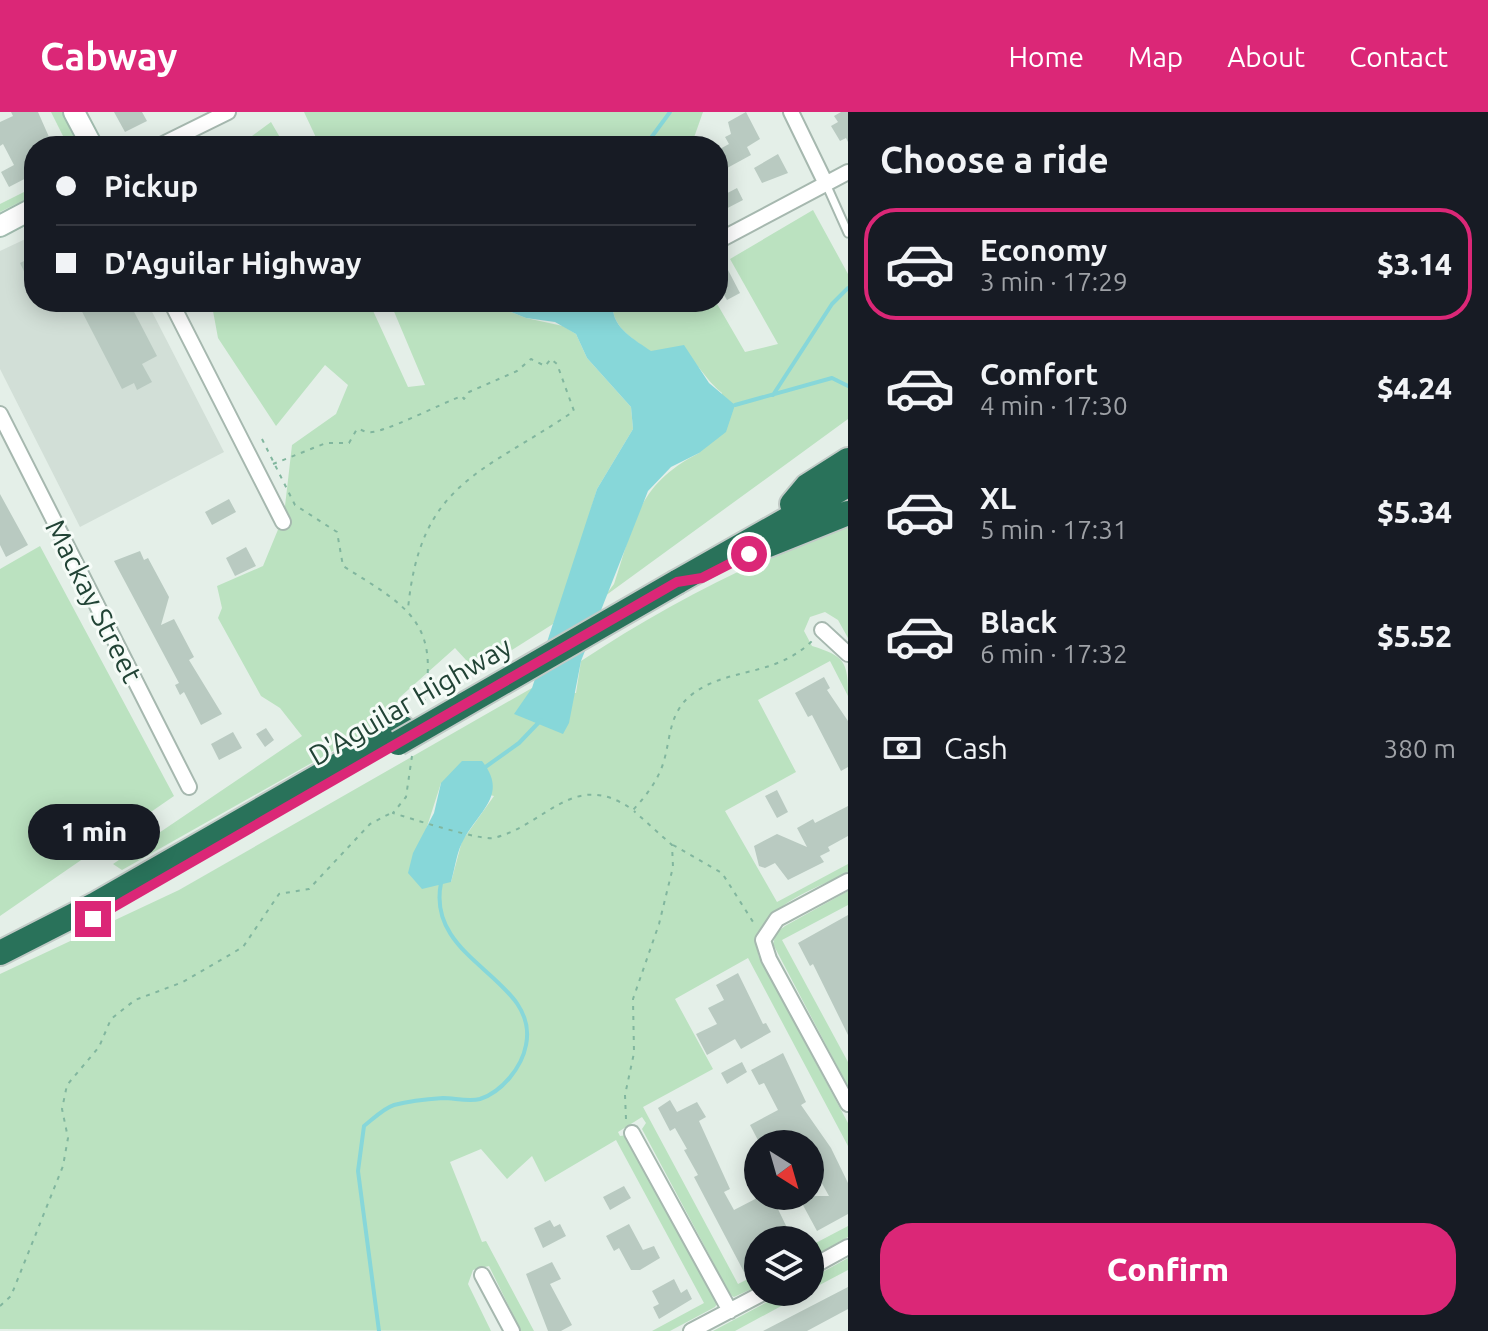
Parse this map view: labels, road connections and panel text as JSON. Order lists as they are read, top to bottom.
{
  "streets": {
    "highway": ["D'Aguilar Highway"],
    "street": ["Mackay Street"]
  },
  "north": "bottom right",
  "page": {
    "header": "Cabway",
    "nav": [
      "Home",
      "Map",
      "About",
      "Contact"
    ],
    "heading": "Choose a ride",
    "banner": ["Pickup", "D'Aguilar Highway"],
    "list": [
      {
        "name": "Economy",
        "note": "3 min · 17:29",
        "value": "$3.14"
      },
      {
        "name": "Comfort",
        "note": "4 min · 17:30",
        "value": "$4.24"
      },
      {
        "name": "XL",
        "note": "5 min · 17:31",
        "value": "$5.34"
      },
      {
        "name": "Black",
        "note": "6 min · 17:32",
        "value": "$5.52"
      }
    ],
    "pay": ["Cash", "380 m"],
    "bubble": "1 min",
    "buttons": "Confirm"
  }
}
